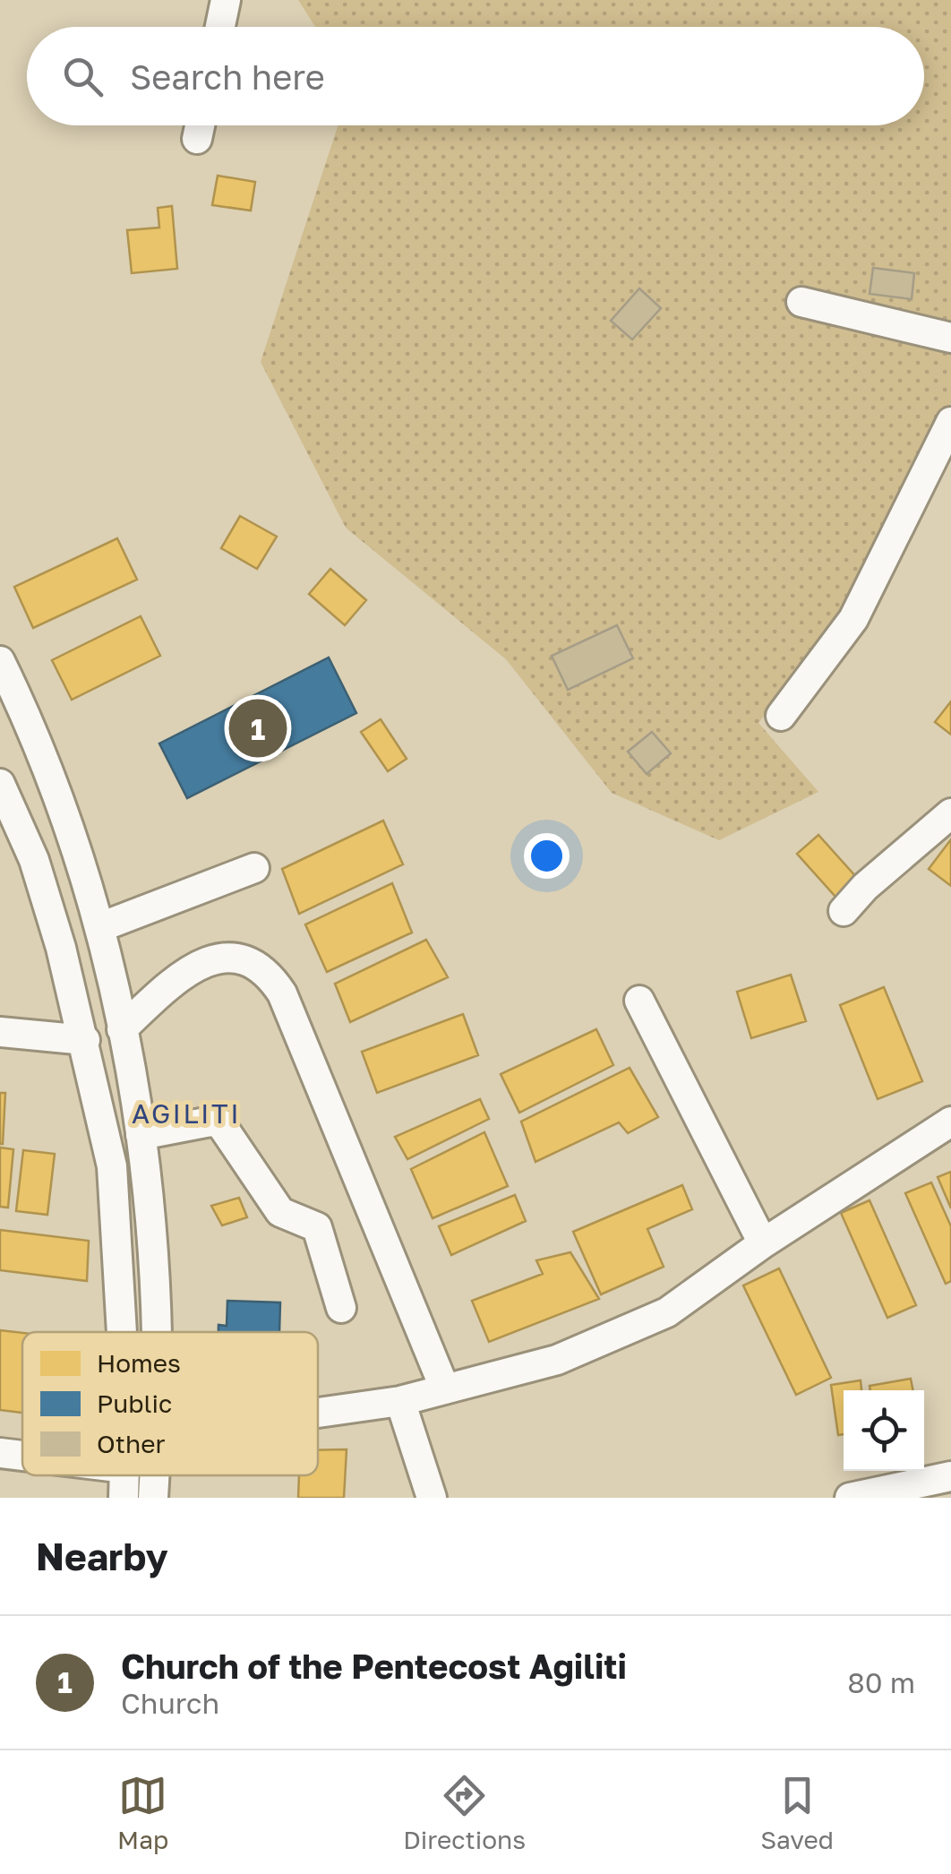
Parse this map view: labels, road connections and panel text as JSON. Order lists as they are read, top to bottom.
{
  "districts": ["AGILITI"],
  "legend": ["Homes", "Public", "Other"],
  "page": {
    "search": "Search here",
    "pins": "1",
    "heading": "Nearby",
    "list": [
      {
        "mark": "1",
        "name": "Church of the Pentecost Agiliti",
        "note": "Church",
        "value": "80 m"
      }
    ],
    "nav": ["Map", "Directions", "Saved"]
  }
}
